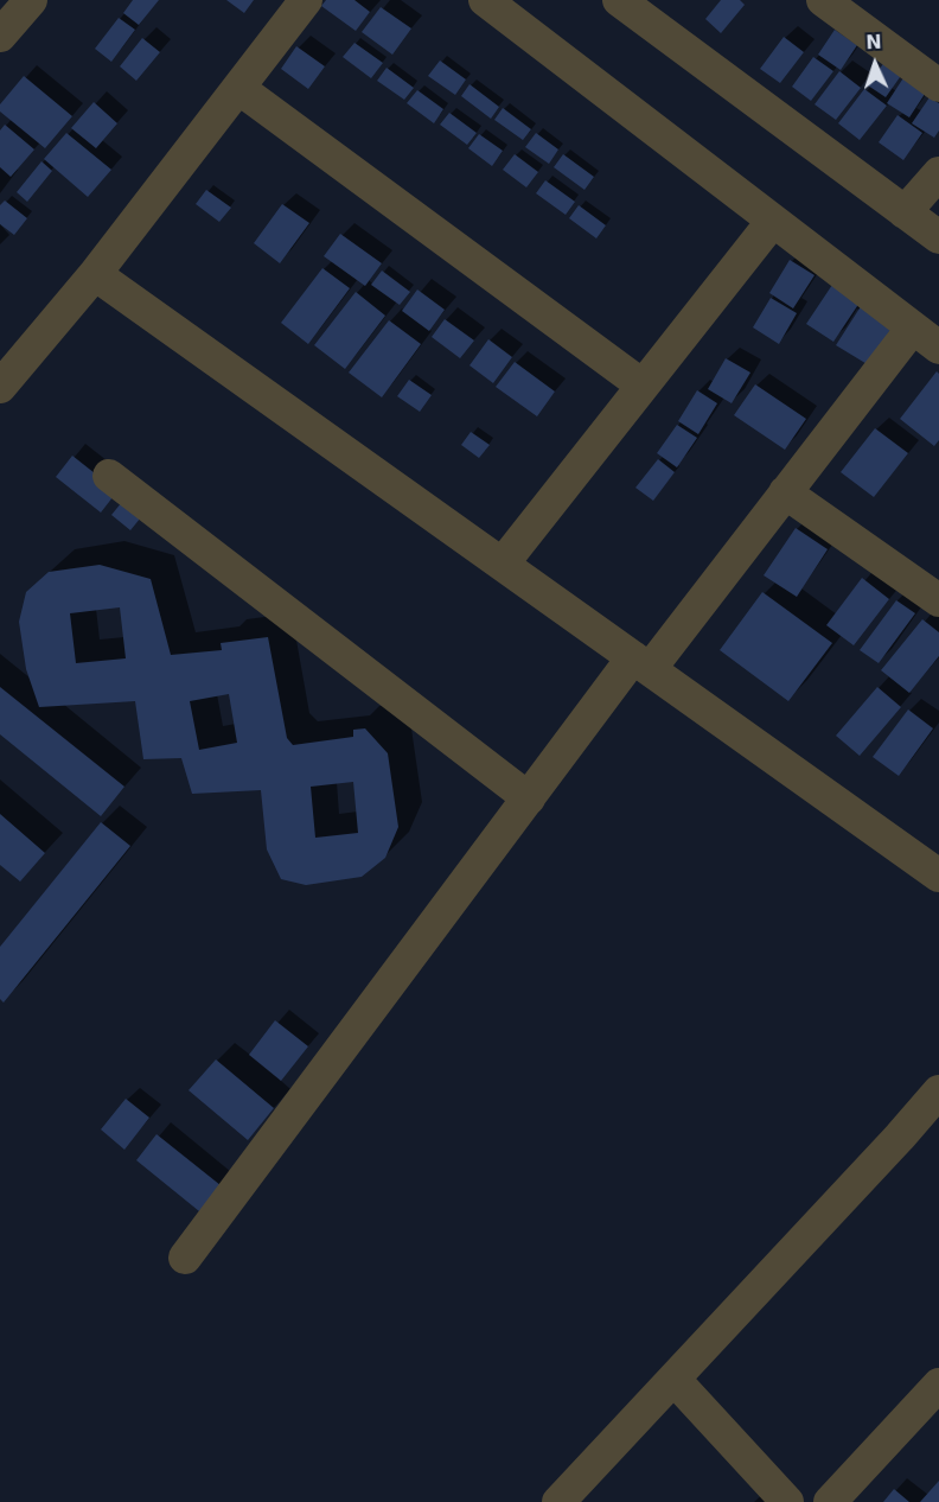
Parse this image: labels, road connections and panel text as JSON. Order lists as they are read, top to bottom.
{
  "north": "top"
}
